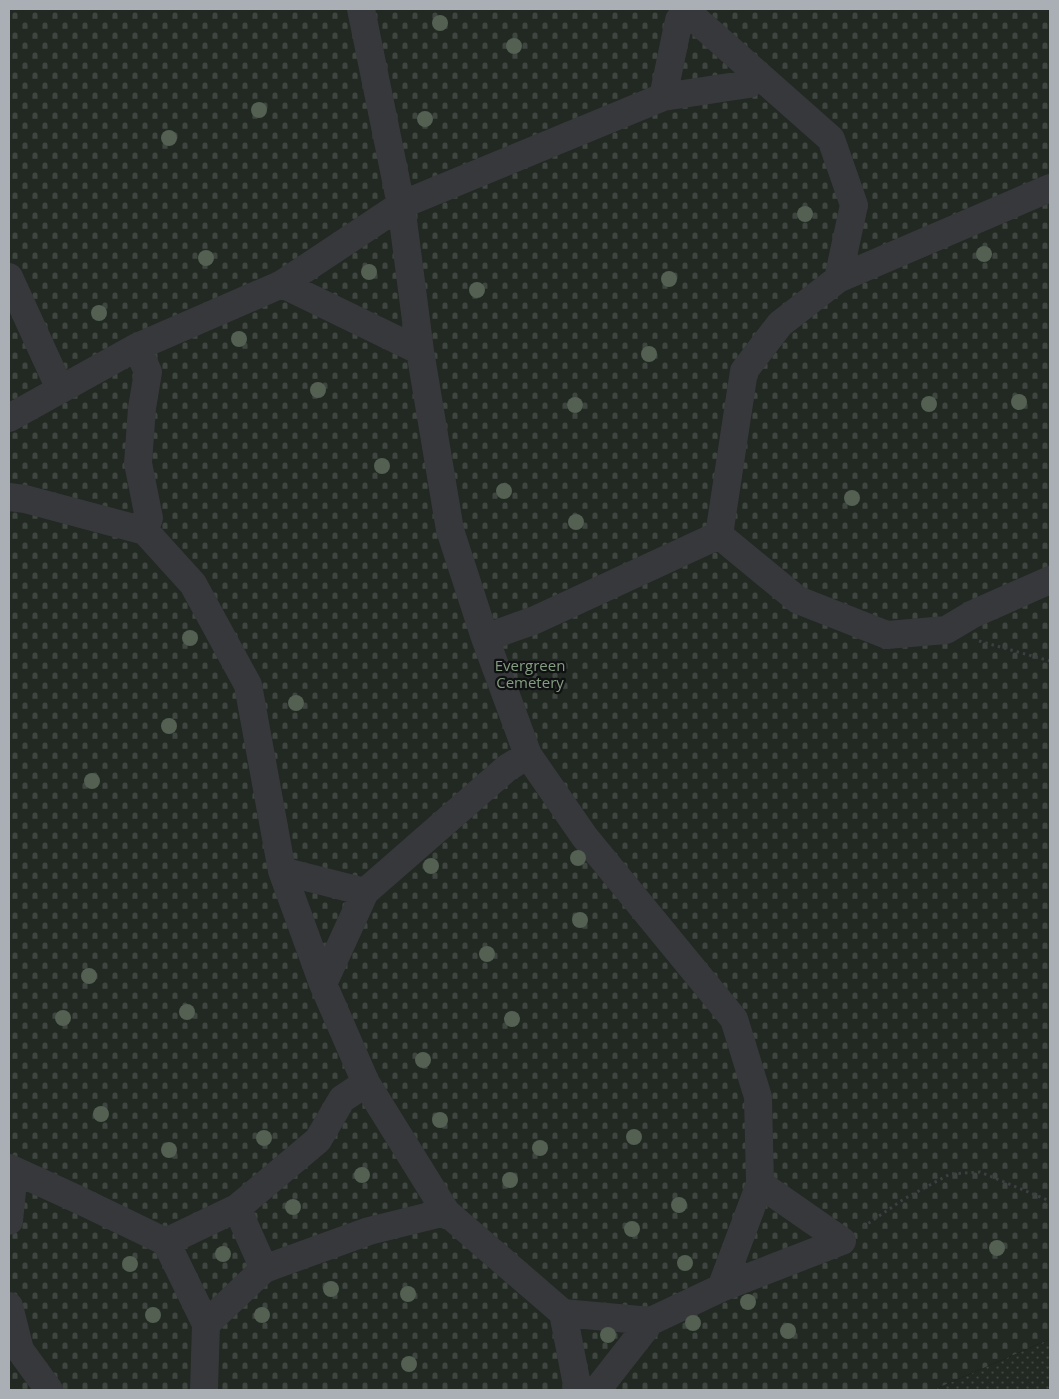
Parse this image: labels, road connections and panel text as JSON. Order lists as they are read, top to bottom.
{
  "parks": ["Evergreen Cemetery"]
}
